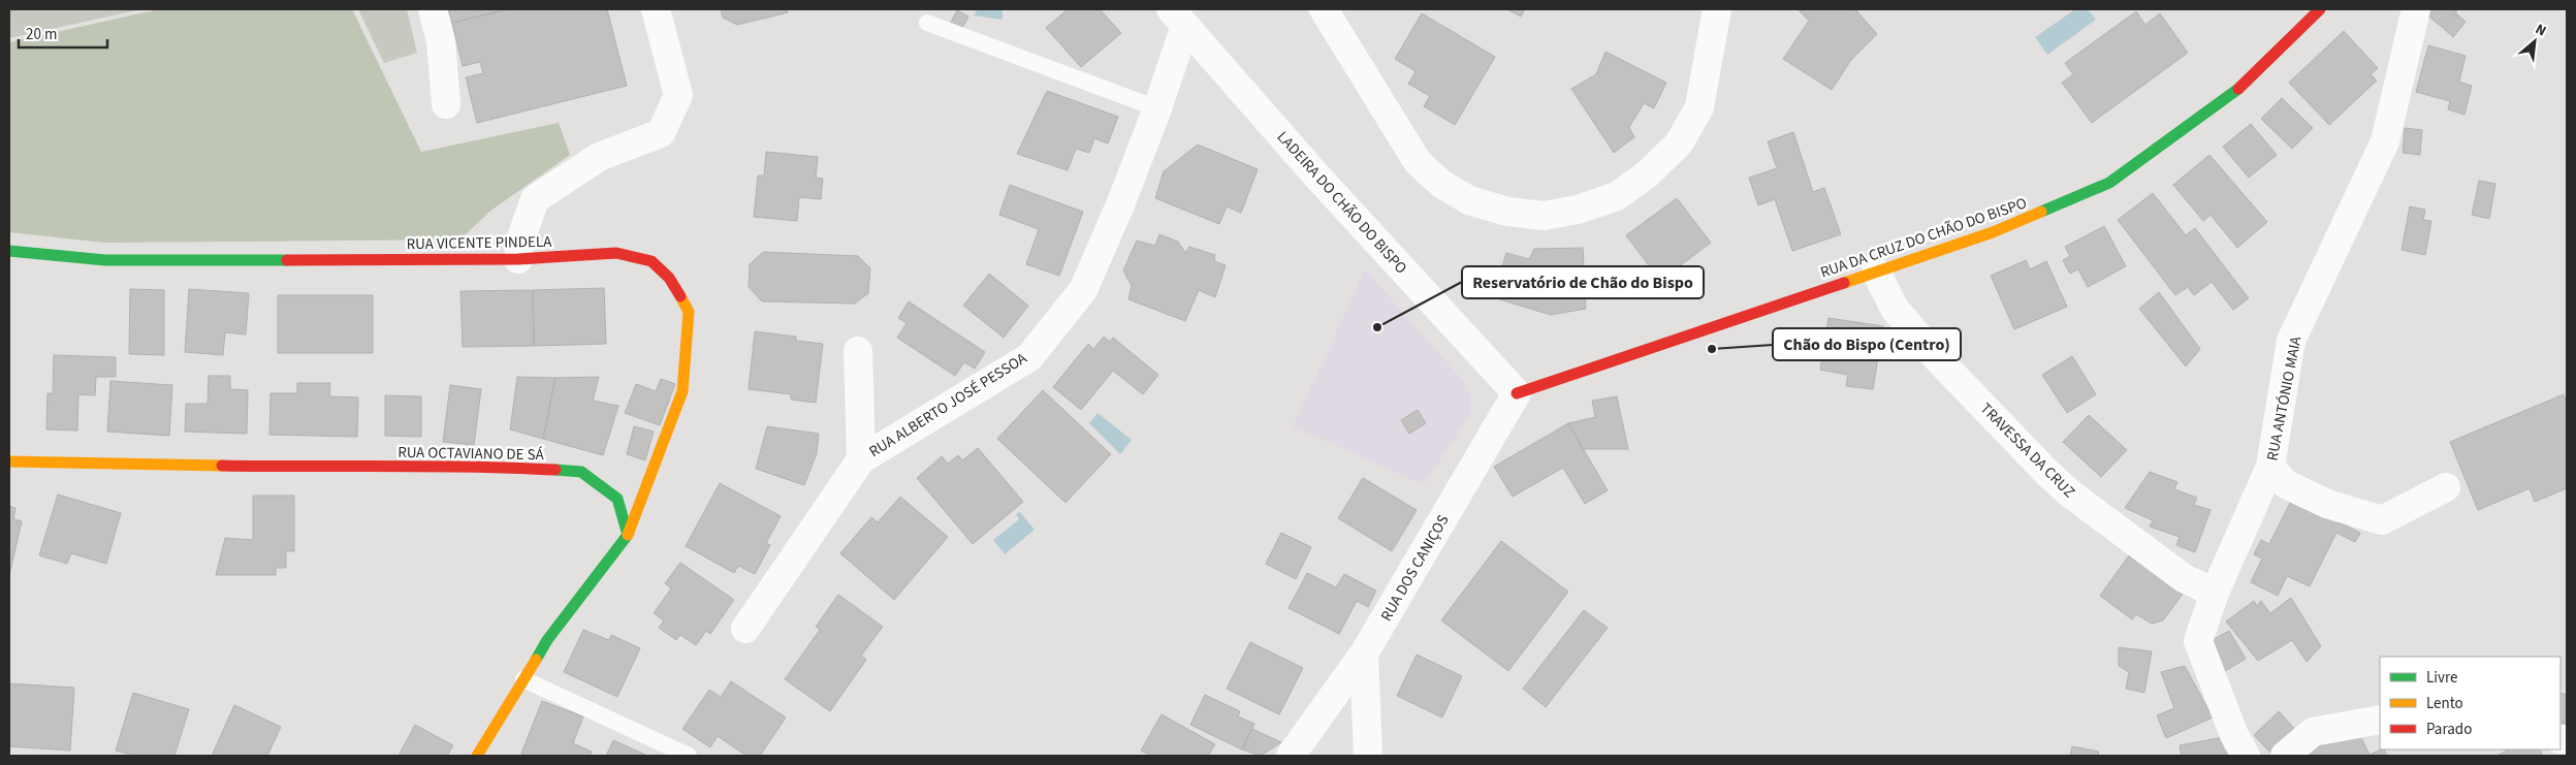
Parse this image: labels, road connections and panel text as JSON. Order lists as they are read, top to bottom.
{
  "streets": {
    "street": [
      "LADEIRA DO CHÃO DO BISPO",
      "RUA DA CRUZ DO CHÃO DO BISPO",
      "RUA VICENTE PINDELA",
      "RUA ANTÓNIO MAIA",
      "RUA ALBERTO JOSÉ PESSOA",
      "TRAVESSA DA CRUZ",
      "RUA OCTAVIANO DE SÁ",
      "RUA DOS CANIÇOS"
    ]
  },
  "crossings": [
    ["LADEIRA DO CHÃO DO BISPO", "RUA DA CRUZ DO CHÃO DO BISPO"],
    ["LADEIRA DO CHÃO DO BISPO", "RUA ALBERTO JOSÉ PESSOA"],
    ["LADEIRA DO CHÃO DO BISPO", "RUA DOS CANIÇOS"],
    ["RUA DA CRUZ DO CHÃO DO BISPO", "TRAVESSA DA CRUZ"],
    ["RUA DA CRUZ DO CHÃO DO BISPO", "RUA DOS CANIÇOS"],
    ["RUA VICENTE PINDELA", "RUA OCTAVIANO DE SÁ"],
    ["RUA ANTÓNIO MAIA", "TRAVESSA DA CRUZ"]
  ],
  "places": ["Reservatório de Chão do Bispo", "Chão do Bispo (Centro)"],
  "legend": ["Livre", "Lento", "Parado"],
  "scale_bar": "20 m",
  "north": "top right"
}
